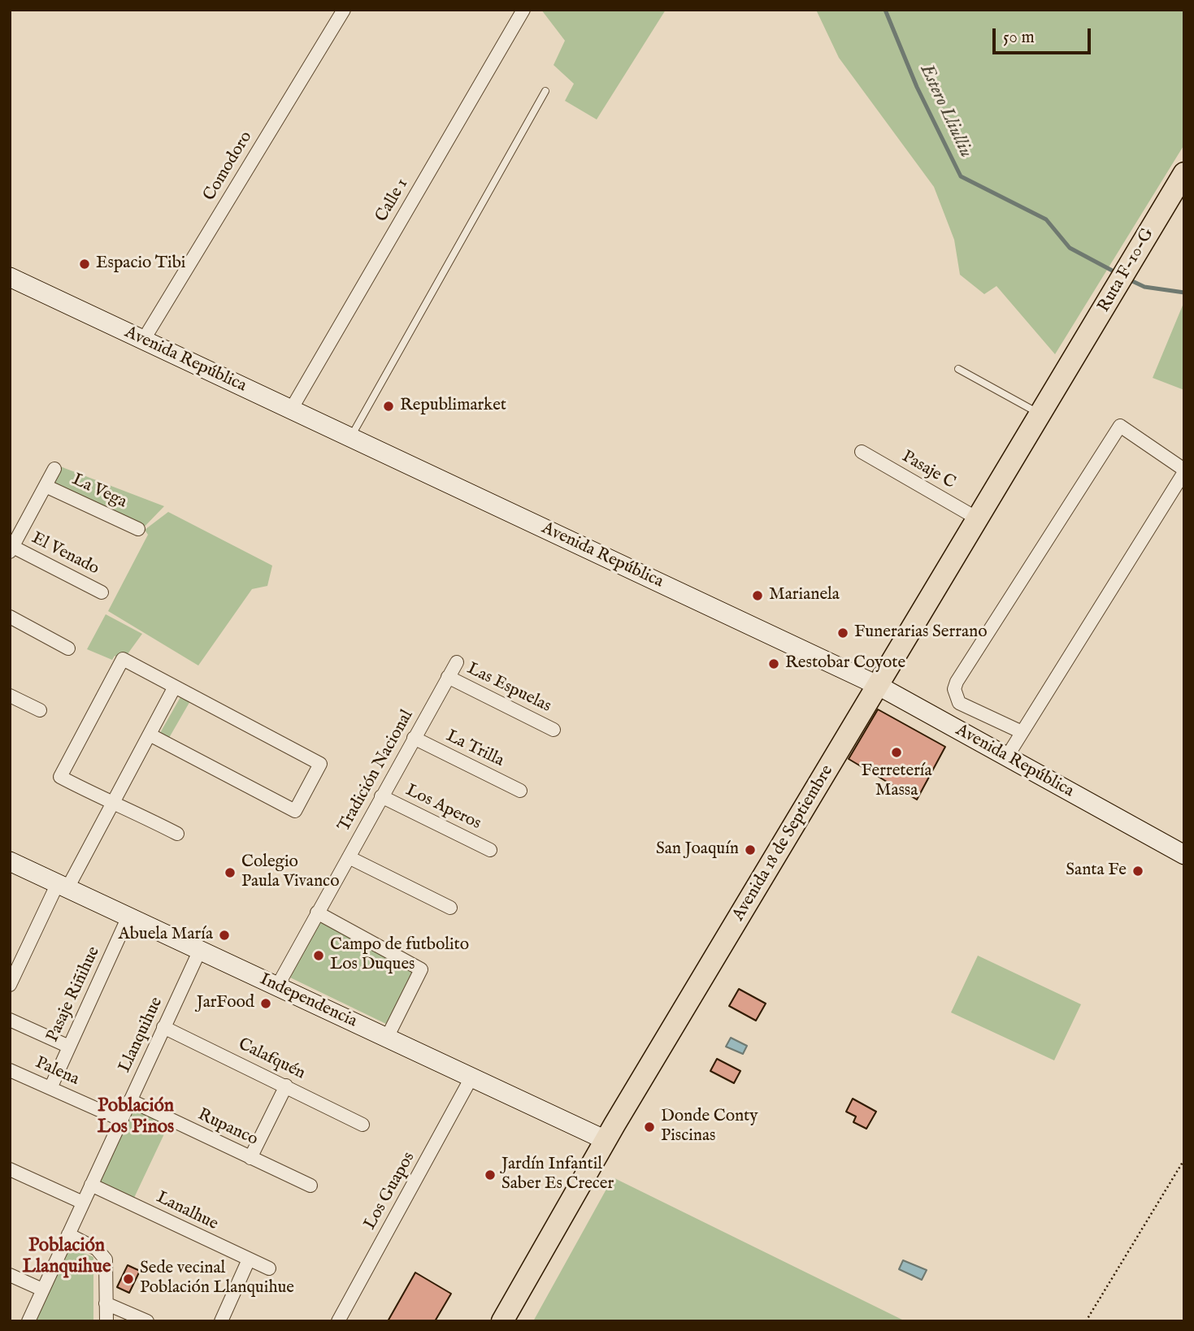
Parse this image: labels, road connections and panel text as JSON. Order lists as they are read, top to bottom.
{
  "streets": {
    "main road": [
      "Ruta F-10-G",
      "Avenida República",
      "Avenida 18 de Septiembre",
      "Independencia"
    ],
    "street": [
      "Comodoro",
      "Calle 1",
      "Pasaje C",
      "La Vega",
      "El Venado",
      "Las Espuelas",
      "La Trilla",
      "Tradición Nacional",
      "Los Aperos",
      "Pasaje Riñihue",
      "Llanquihue",
      "Calafquén",
      "Palena",
      "Rupanco",
      "Los Guapos",
      "Lanalhue"
    ]
  },
  "crossings": [
    ["Comodoro", "Avenida República"],
    ["Calle 1", "Avenida República"],
    ["Ruta F-10-G", "Avenida 18 de Septiembre"],
    ["Avenida República", "Avenida 18 de Septiembre"],
    ["Pasaje C", "Avenida 18 de Septiembre"],
    ["Las Espuelas", "Tradición Nacional"],
    ["La Trilla", "Tradición Nacional"],
    ["Tradición Nacional", "Los Aperos"],
    ["Tradición Nacional", "Independencia"],
    ["Avenida 18 de Septiembre", "Independencia"],
    ["Pasaje Riñihue", "Independencia"],
    ["Pasaje Riñihue", "Palena"],
    ["Independencia", "Llanquihue"],
    ["Independencia", "Los Guapos"],
    ["Llanquihue", "Calafquén"],
    ["Llanquihue", "Palena"],
    ["Llanquihue", "Rupanco"],
    ["Llanquihue", "Lanalhue"]
  ],
  "districts": ["Población Los Pinos", "Población Llanquihue"],
  "water": ["Estero Lliulliu"],
  "places": [
    "Espacio Tibi",
    "Republimarket",
    "Marianela",
    "Funerarias Serrano",
    "Restobar Coyote",
    "Ferretería Massa",
    "San Joaquín",
    "Santa Fe",
    "Colegio Paula Vivanco",
    "Abuela María",
    "Campo de futbolito Los Duques",
    "JarFood",
    "Donde Conty Piscinas",
    "Jardín Infantil Saber Es Crecer",
    "Sede vecinal Población Llanquihue"
  ],
  "scale_bar": "50 m"
}
